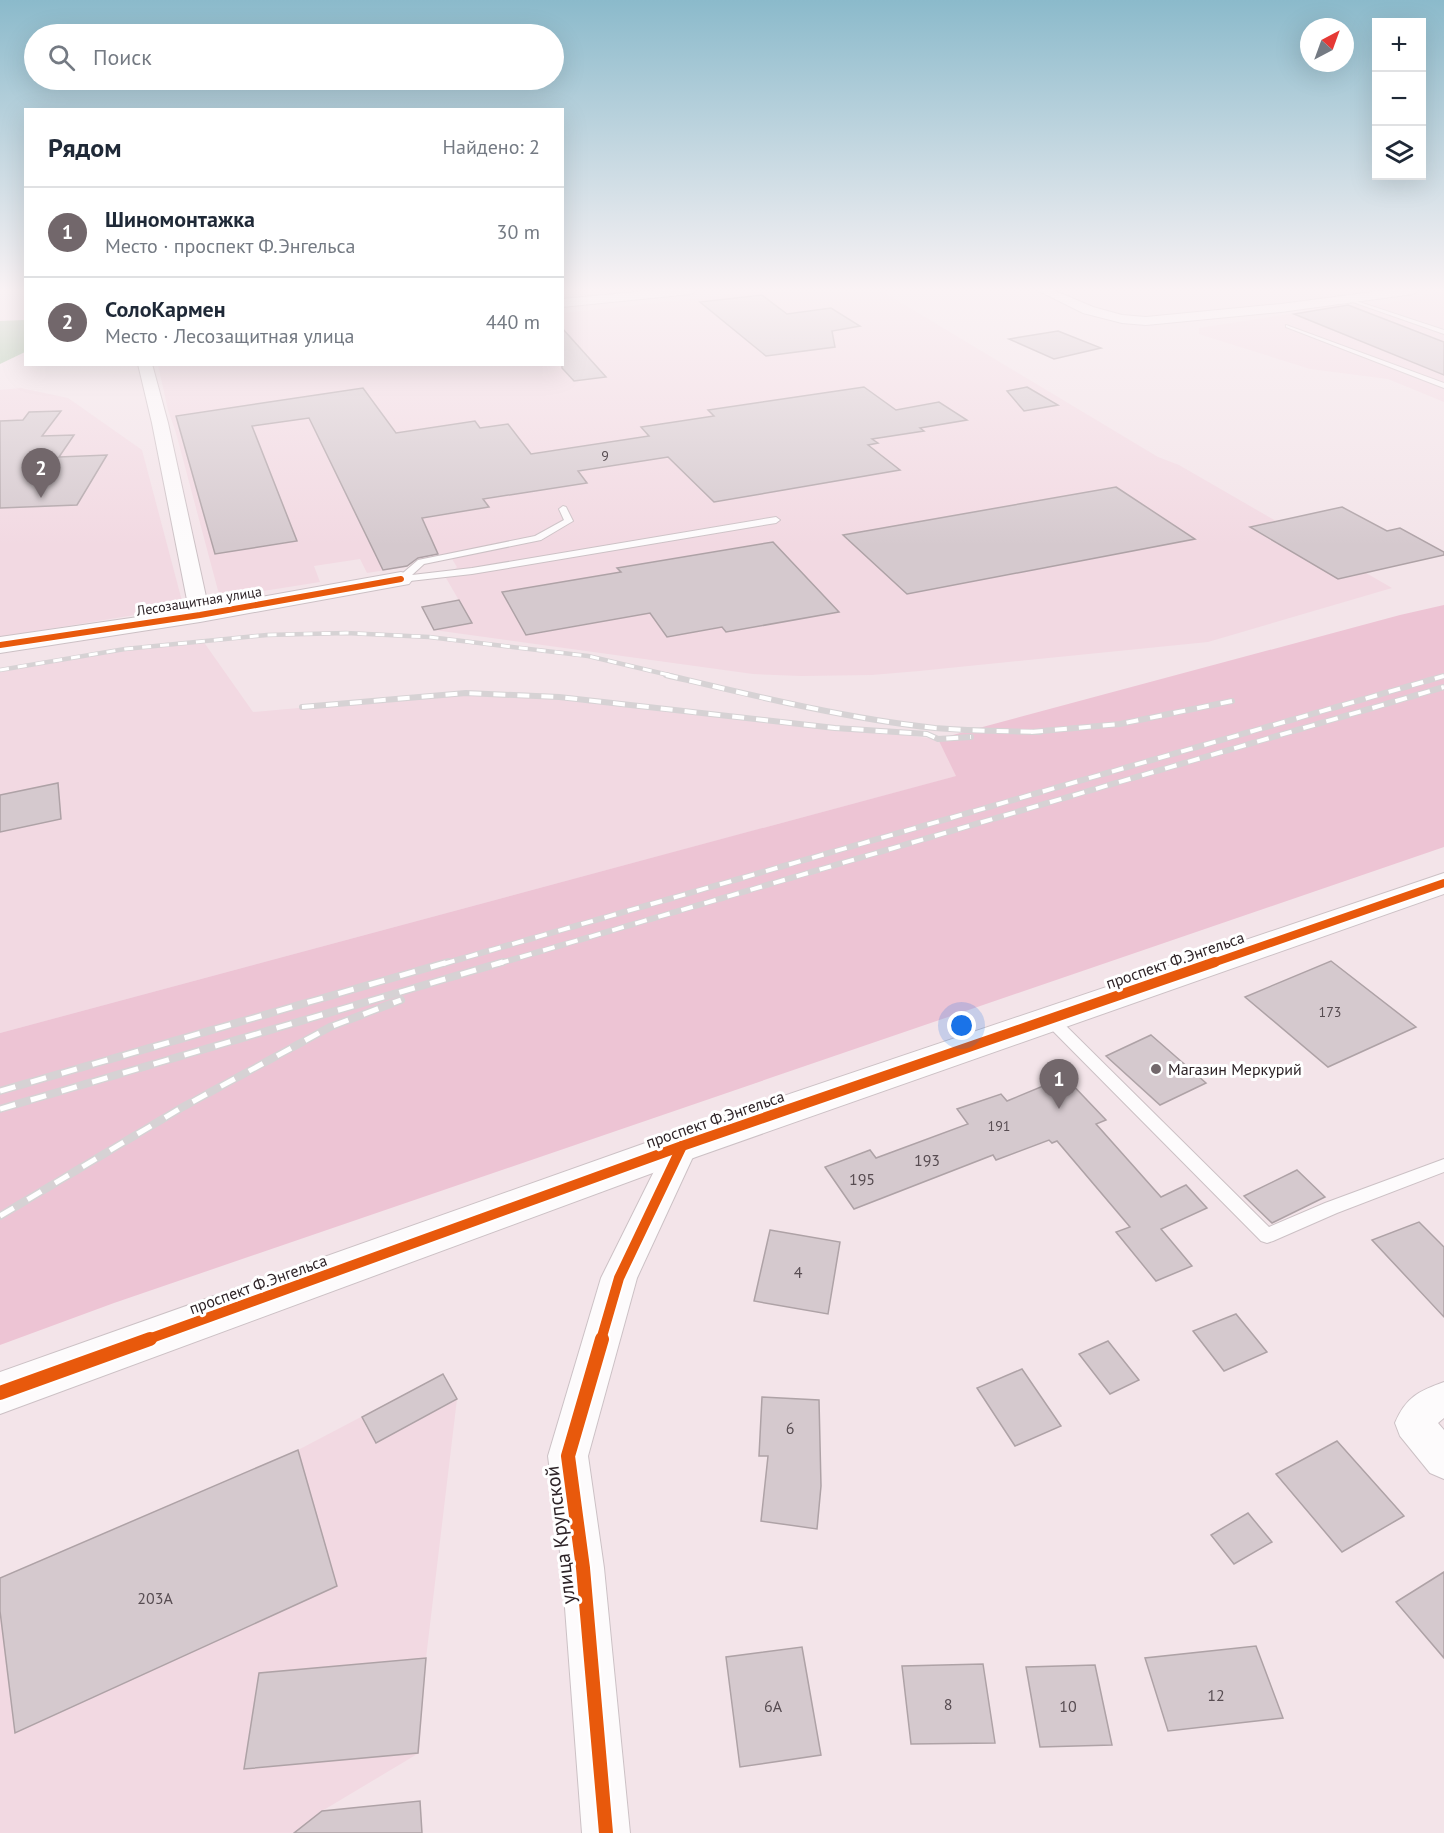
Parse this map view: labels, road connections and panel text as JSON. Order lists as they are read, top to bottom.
{
  "streets": {
    "street": ["Лесозащитная улица", "проспект Ф.Энгельса", "улица Крупской"]
  },
  "crossings": [
    ["проспект Ф.Энгельса", "улица Крупской"]
  ],
  "places": ["Магазин Меркурий"],
  "house_numbers": [
    "9",
    "173",
    "191",
    "193",
    "195",
    "4",
    "6",
    "203А",
    "12",
    "8",
    "6А",
    "10"
  ],
  "north": "top right",
  "page": {
    "map_buttons": ["+", "−"],
    "search": "Поиск",
    "heading": ["Рядом", "Найдено: 2"],
    "list": [
      {
        "mark": "1",
        "name": "Шиномонтажка",
        "note": "Место · проспект Ф.Энгельса",
        "value": "30 m"
      },
      {
        "mark": "2",
        "name": "СолоКармен",
        "note": "Место · Лесозащитная улица",
        "value": "440 m"
      }
    ],
    "pins": ["2", "1"]
  }
}
